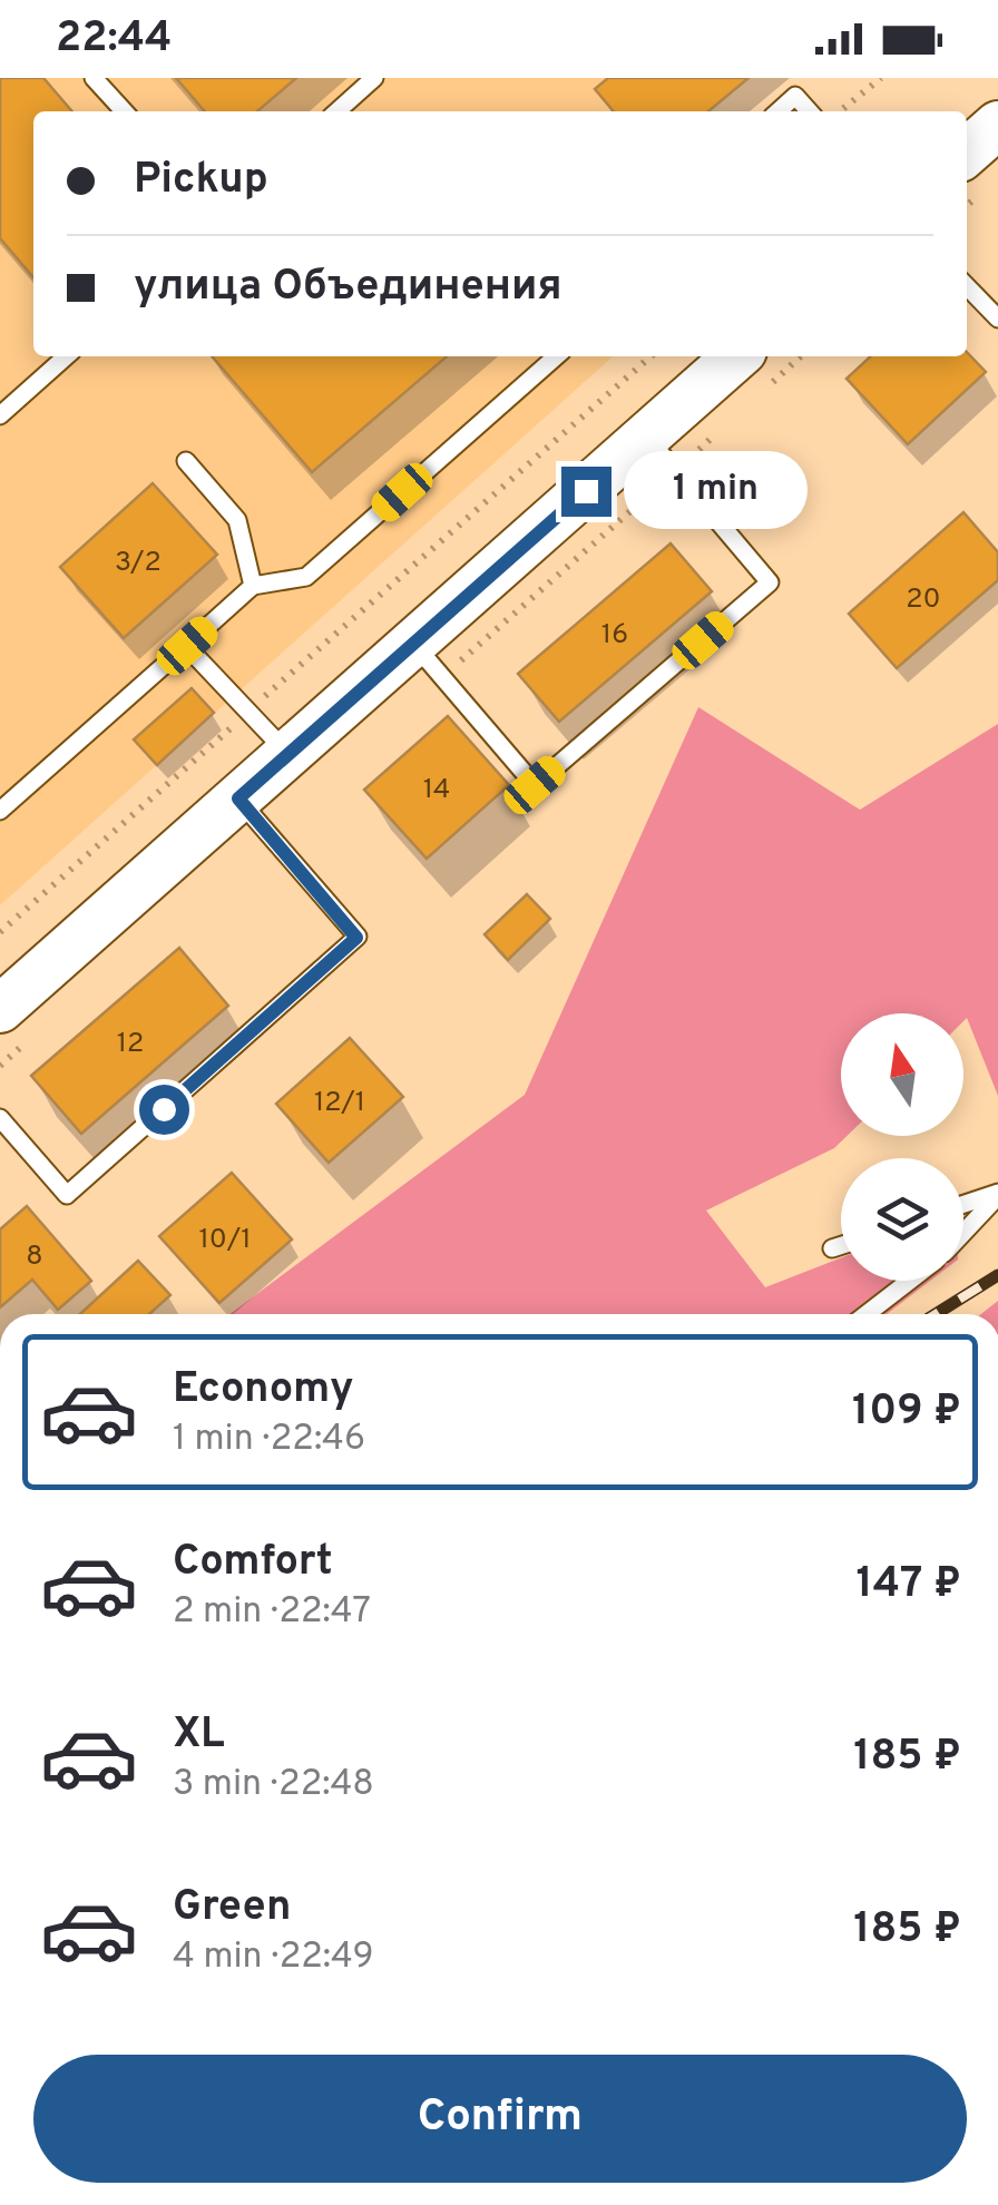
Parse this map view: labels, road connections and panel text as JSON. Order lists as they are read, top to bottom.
{
  "house_numbers": [
    "3/2",
    "20",
    "16",
    "14",
    "12",
    "12/1",
    "10/1",
    "8"
  ],
  "north": "top",
  "page": {
    "status": "22:44",
    "banner": ["Pickup", "улица Объединения"],
    "bubble": "1 min",
    "list": [
      {
        "name": "Economy",
        "note": "1 min · 22:46",
        "value": "109 ₽"
      },
      {
        "name": "Comfort",
        "note": "2 min · 22:47",
        "value": "147 ₽"
      },
      {
        "name": "XL",
        "note": "3 min · 22:48",
        "value": "185 ₽"
      },
      {
        "name": "Green",
        "note": "4 min · 22:49",
        "value": "185 ₽"
      }
    ],
    "buttons": "Confirm"
  }
}
